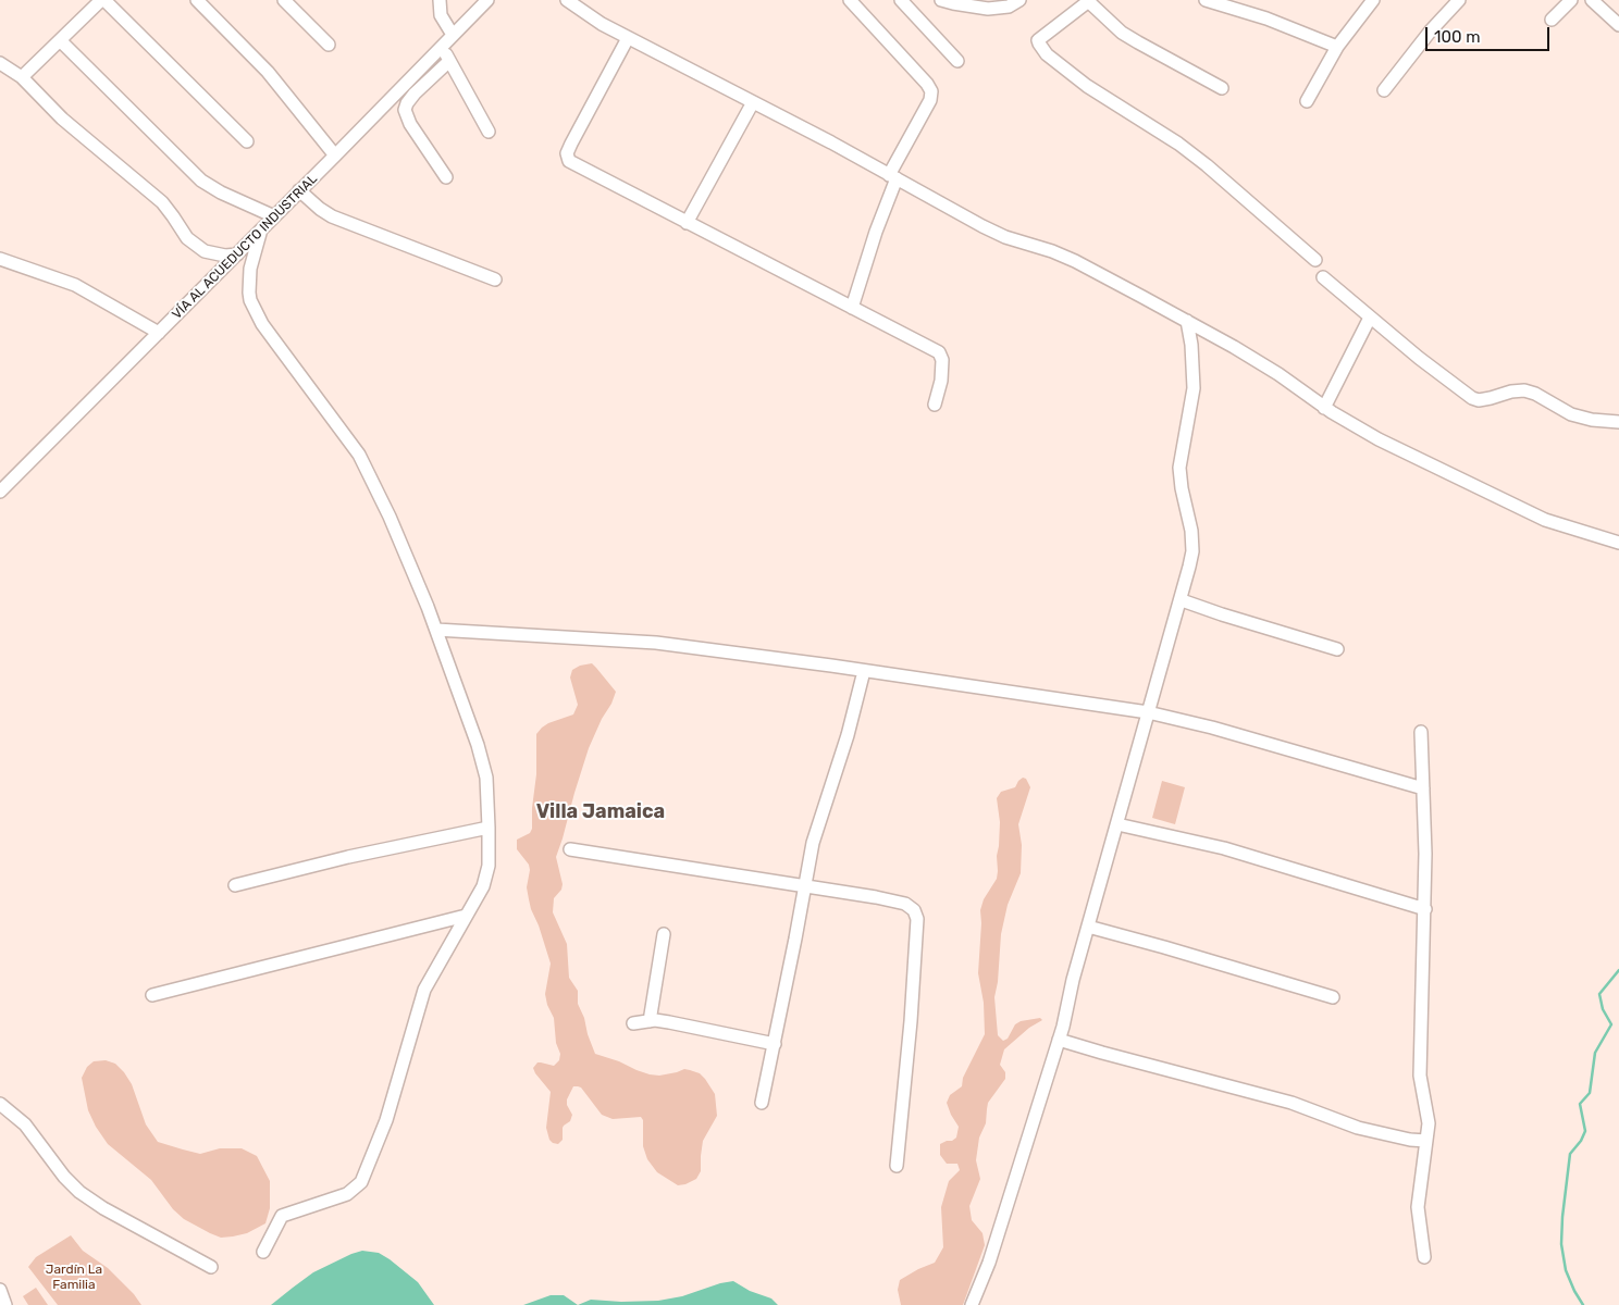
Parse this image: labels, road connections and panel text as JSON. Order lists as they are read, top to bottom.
{
  "streets": {
    "street": ["VÍA AL ACUEDUCTO INDUSTRIAL"]
  },
  "districts": ["Villa Jamaica"],
  "parks": ["Jardín La Familia"],
  "scale_bar": "100 m"
}
